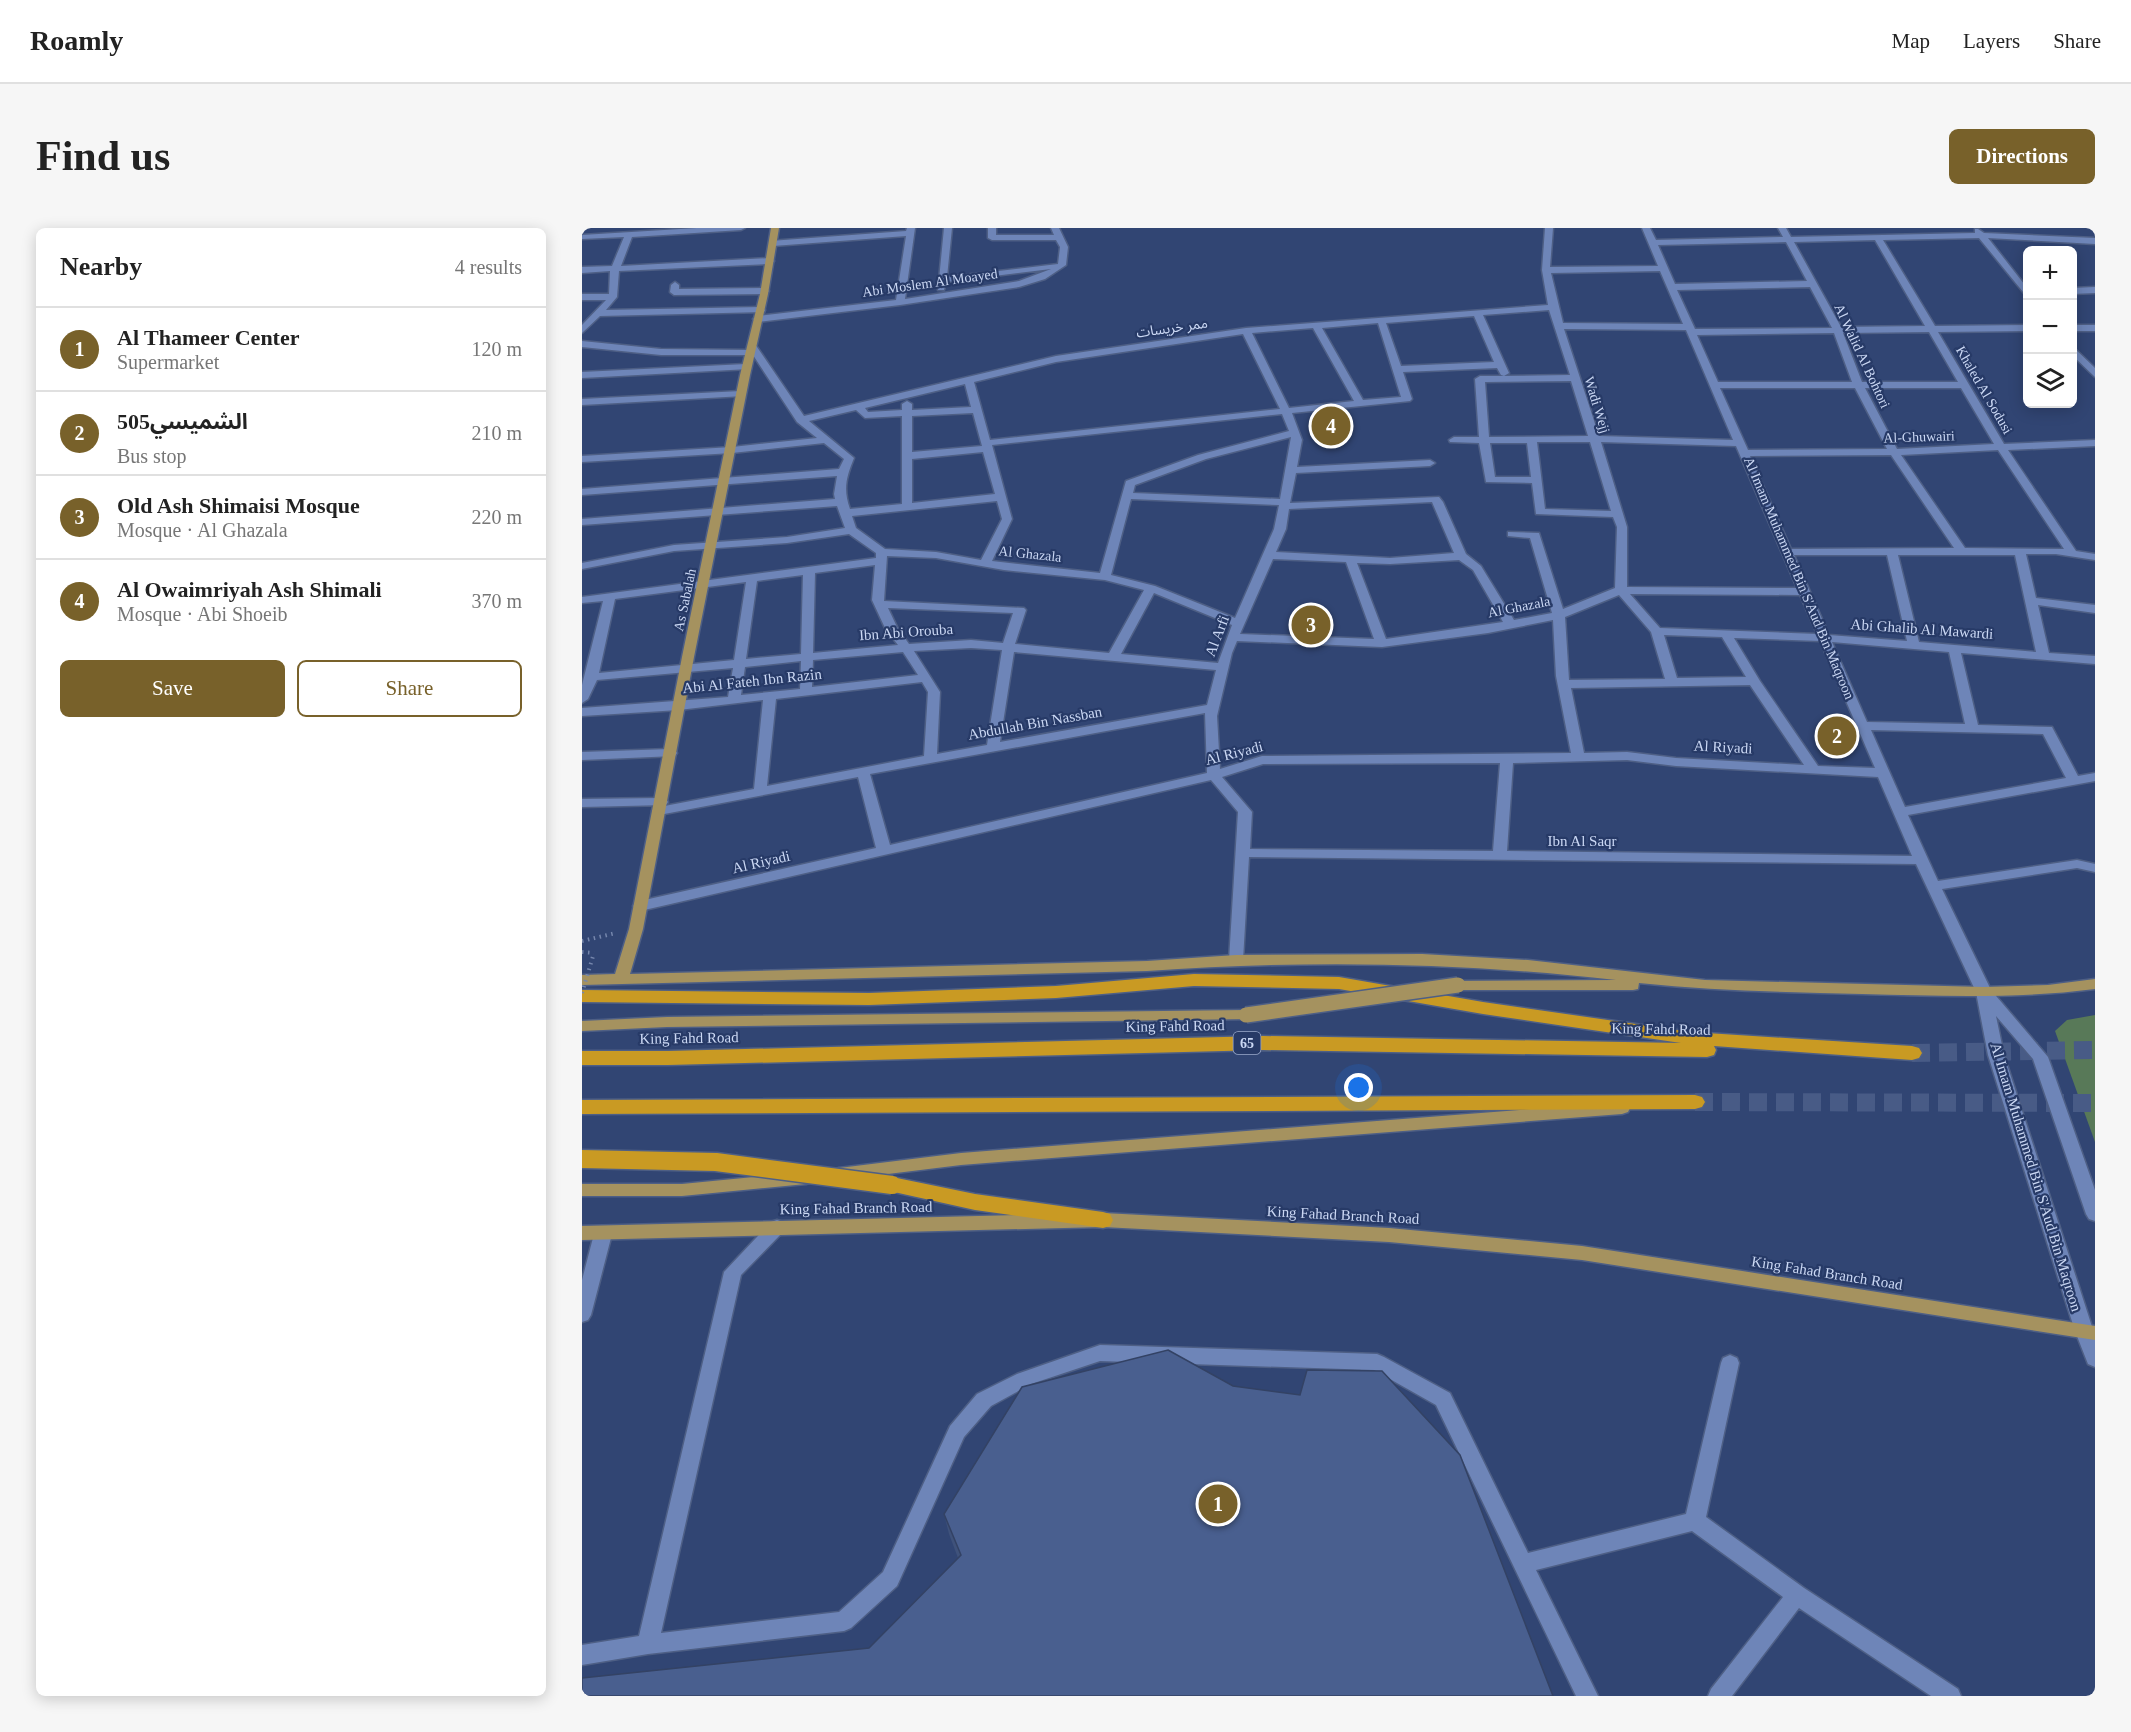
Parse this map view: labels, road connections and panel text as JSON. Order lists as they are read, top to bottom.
{
  "streets": {
    "highway": ["King Fahd Road", "65"],
    "main road": ["As Sabalah", "King Fahad Branch Road"],
    "street": [
      "Abi Moslem Al Moayed",
      "ممر خريسات",
      "Al Walid Al Bohtori",
      "Khaled Al Sodusi",
      "Wadi Wejj",
      "Al-Ghuwairi",
      "Al Ghazala",
      "Al Imam Muhammed Bin S'Aud Bin Maqroon",
      "Abi Ghalib Al Mawardi",
      "Ibn Abi Orouba",
      "Al Arfi",
      "Abi Al Fateh Ibn Razin",
      "Abdullah Bin Nassban",
      "Al Riyadi",
      "Ibn Al Saqr"
    ]
  },
  "crossings": [
    ["Abi Moslem Al Moayed", "As Sabalah"],
    ["ممر خريسات", "Wadi Wejj"],
    ["ممر خريسات", "Al Arfi"],
    ["Al Walid Al Bohtori", "Al-Ghuwairi"],
    ["Khaled Al Sodusi", "Al-Ghuwairi"],
    ["Wadi Wejj", "Al-Ghuwairi"],
    ["Wadi Wejj", "Al Ghazala"],
    ["Al-Ghuwairi", "Al Imam Muhammed Bin S'Aud Bin Maqroon"],
    ["Al Ghazala", "Al Imam Muhammed Bin S'Aud Bin Maqroon"],
    ["Al Ghazala", "As Sabalah"],
    ["Al Ghazala", "Al Arfi"],
    ["Al Imam Muhammed Bin S'Aud Bin Maqroon", "Abi Ghalib Al Mawardi"],
    ["Al Imam Muhammed Bin S'Aud Bin Maqroon", "Al Riyadi"],
    ["Al Imam Muhammed Bin S'Aud Bin Maqroon", "Ibn Al Saqr"],
    ["Al Imam Muhammed Bin S'Aud Bin Maqroon", "King Fahad Branch Road"],
    ["As Sabalah", "Ibn Abi Orouba"],
    ["As Sabalah", "Abi Al Fateh Ibn Razin"],
    ["As Sabalah", "Abdullah Bin Nassban"],
    ["As Sabalah", "Al Riyadi"],
    ["Ibn Abi Orouba", "Al Arfi"],
    ["Al Arfi", "Abdullah Bin Nassban"],
    ["Al Arfi", "Al Riyadi"]
  ],
  "page": {
    "header": "Roamly",
    "nav": ["Map", "Layers", "Share"],
    "buttons": [
      "Directions",
      ["Save", "Share"]
    ],
    "title": "Find us",
    "heading": ["Nearby", "4 results"],
    "map_buttons": ["+", "−"],
    "list": [
      {
        "mark": "1",
        "name": "Al Thameer Center",
        "note": "Supermarket",
        "value": "120 m"
      },
      {
        "mark": "2",
        "name": "الشميسي505",
        "note": "Bus stop",
        "value": "210 m"
      },
      {
        "mark": "3",
        "name": "Old Ash Shimaisi Mosque",
        "note": "Mosque · Al Ghazala",
        "value": "220 m"
      },
      {
        "mark": "4",
        "name": "Al Owaimriyah Ash Shimali",
        "note": "Mosque · Abi Shoeib",
        "value": "370 m"
      }
    ],
    "pins": [
      "4",
      "3",
      "2",
      "1"
    ]
  }
}
